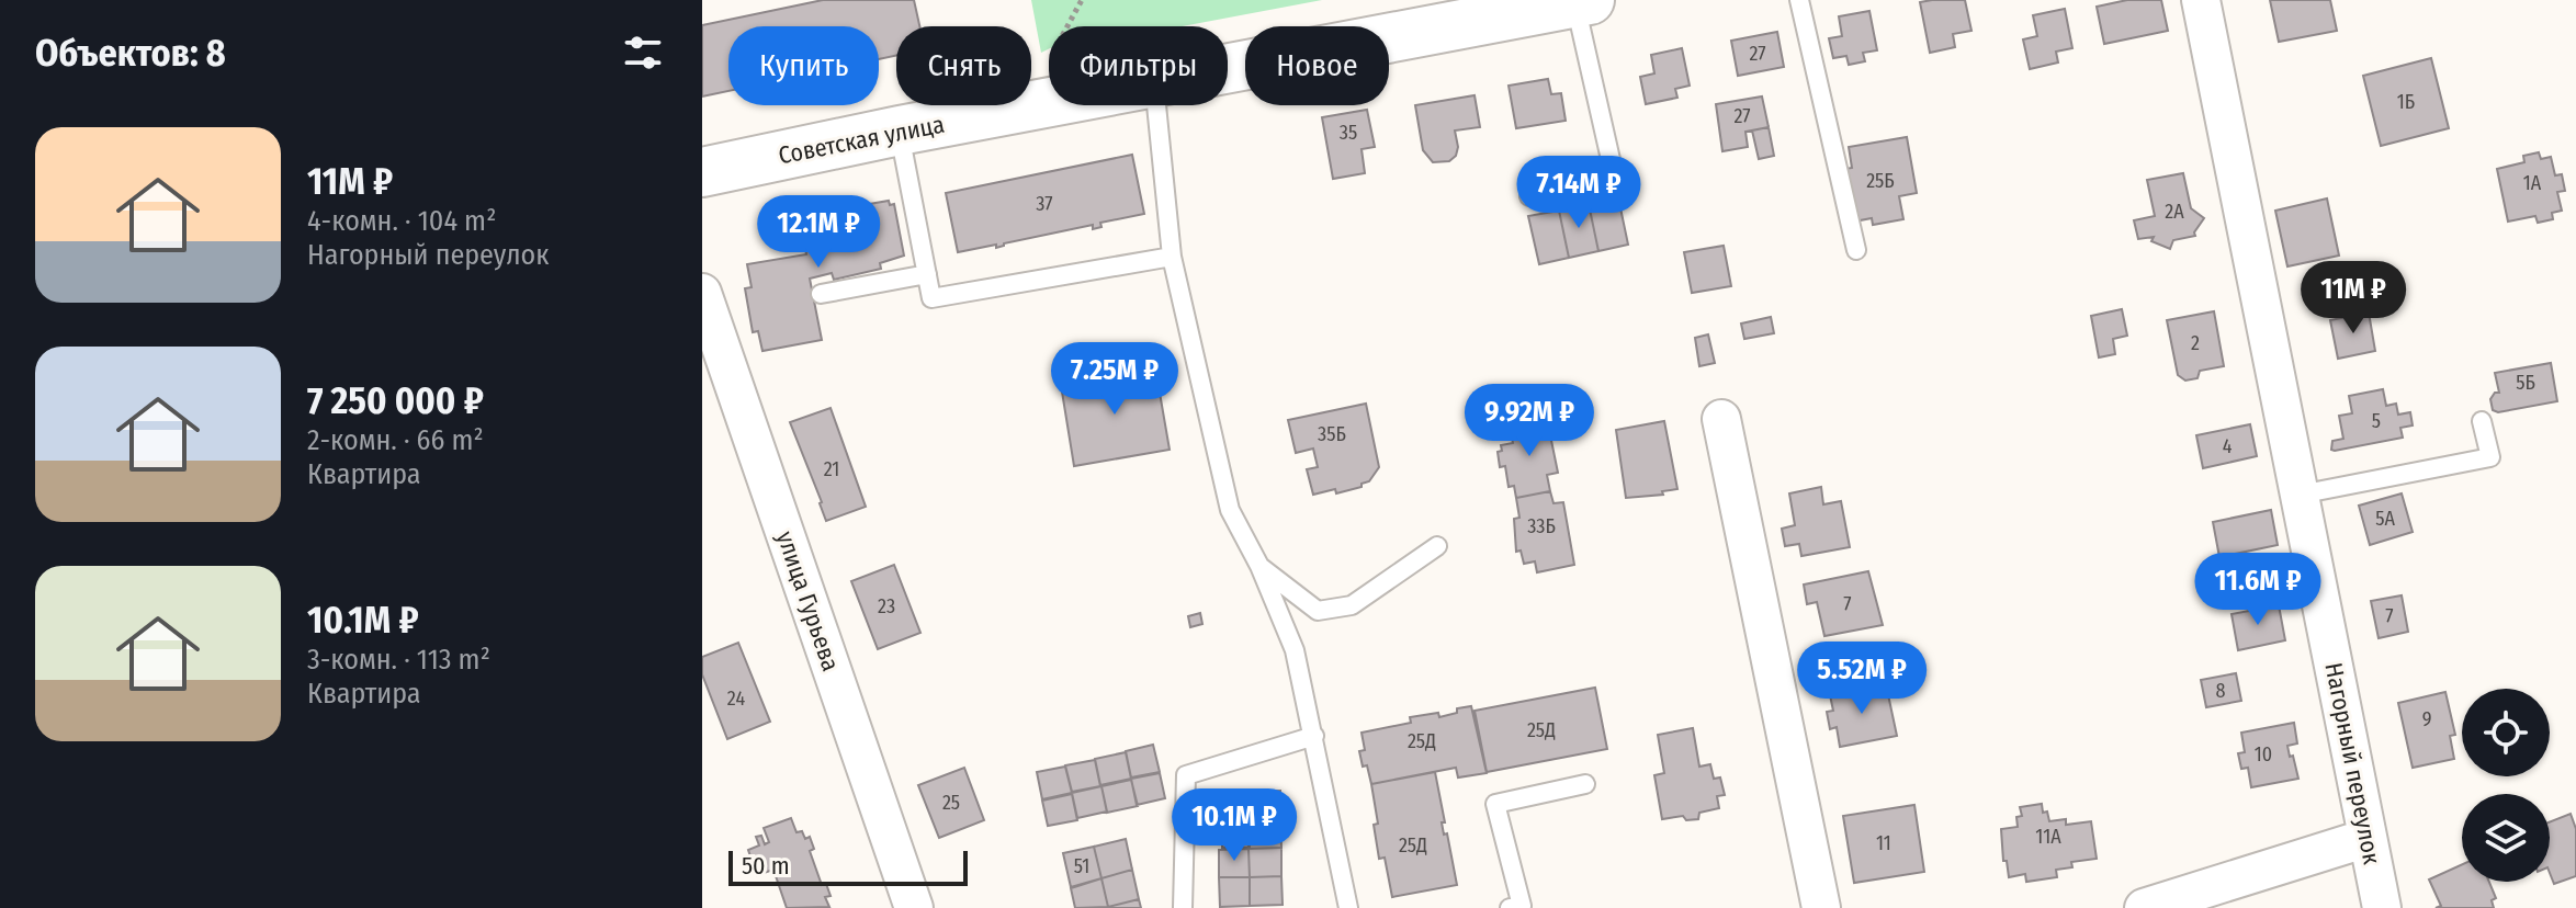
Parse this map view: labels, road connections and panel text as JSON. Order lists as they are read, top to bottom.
{
  "streets": {
    "main road": ["Советская улица"],
    "street": ["улица Гурьева", "Нагорный переулок"]
  },
  "house_numbers": [
    "27",
    "1Б",
    "27",
    "35",
    "25Б",
    "1А",
    "37",
    "2А",
    "2",
    "5Б",
    "5",
    "35Б",
    "4",
    "21",
    "5А",
    "33Б",
    "7",
    "23",
    "7",
    "8",
    "24",
    "9",
    "25Д",
    "25Д",
    "10",
    "25",
    "11А",
    "11",
    "25Д",
    "51"
  ],
  "scale_bar": "50 m",
  "page": {
    "heading": "Объектов: 8",
    "chip": [
      "Купить",
      "Снять",
      "Фильтры",
      "Новое"
    ],
    "list": [
      {
        "name": "11M ₽",
        "note": "4-комн. · 104 m² · Нагорный переулок"
      },
      {
        "name": "7 250 000 ₽",
        "note": "2-комн. · 66 m² · Квартира"
      },
      {
        "name": "10.1M ₽",
        "note": "3-комн. · 113 m² · Квартира"
      }
    ],
    "price": [
      "7.14M ₽",
      "12.1M ₽",
      "11M ₽",
      "7.25M ₽",
      "9.92M ₽",
      "11.6M ₽",
      "5.52M ₽",
      "10.1M ₽"
    ],
    "scale": "50 m"
  }
}
